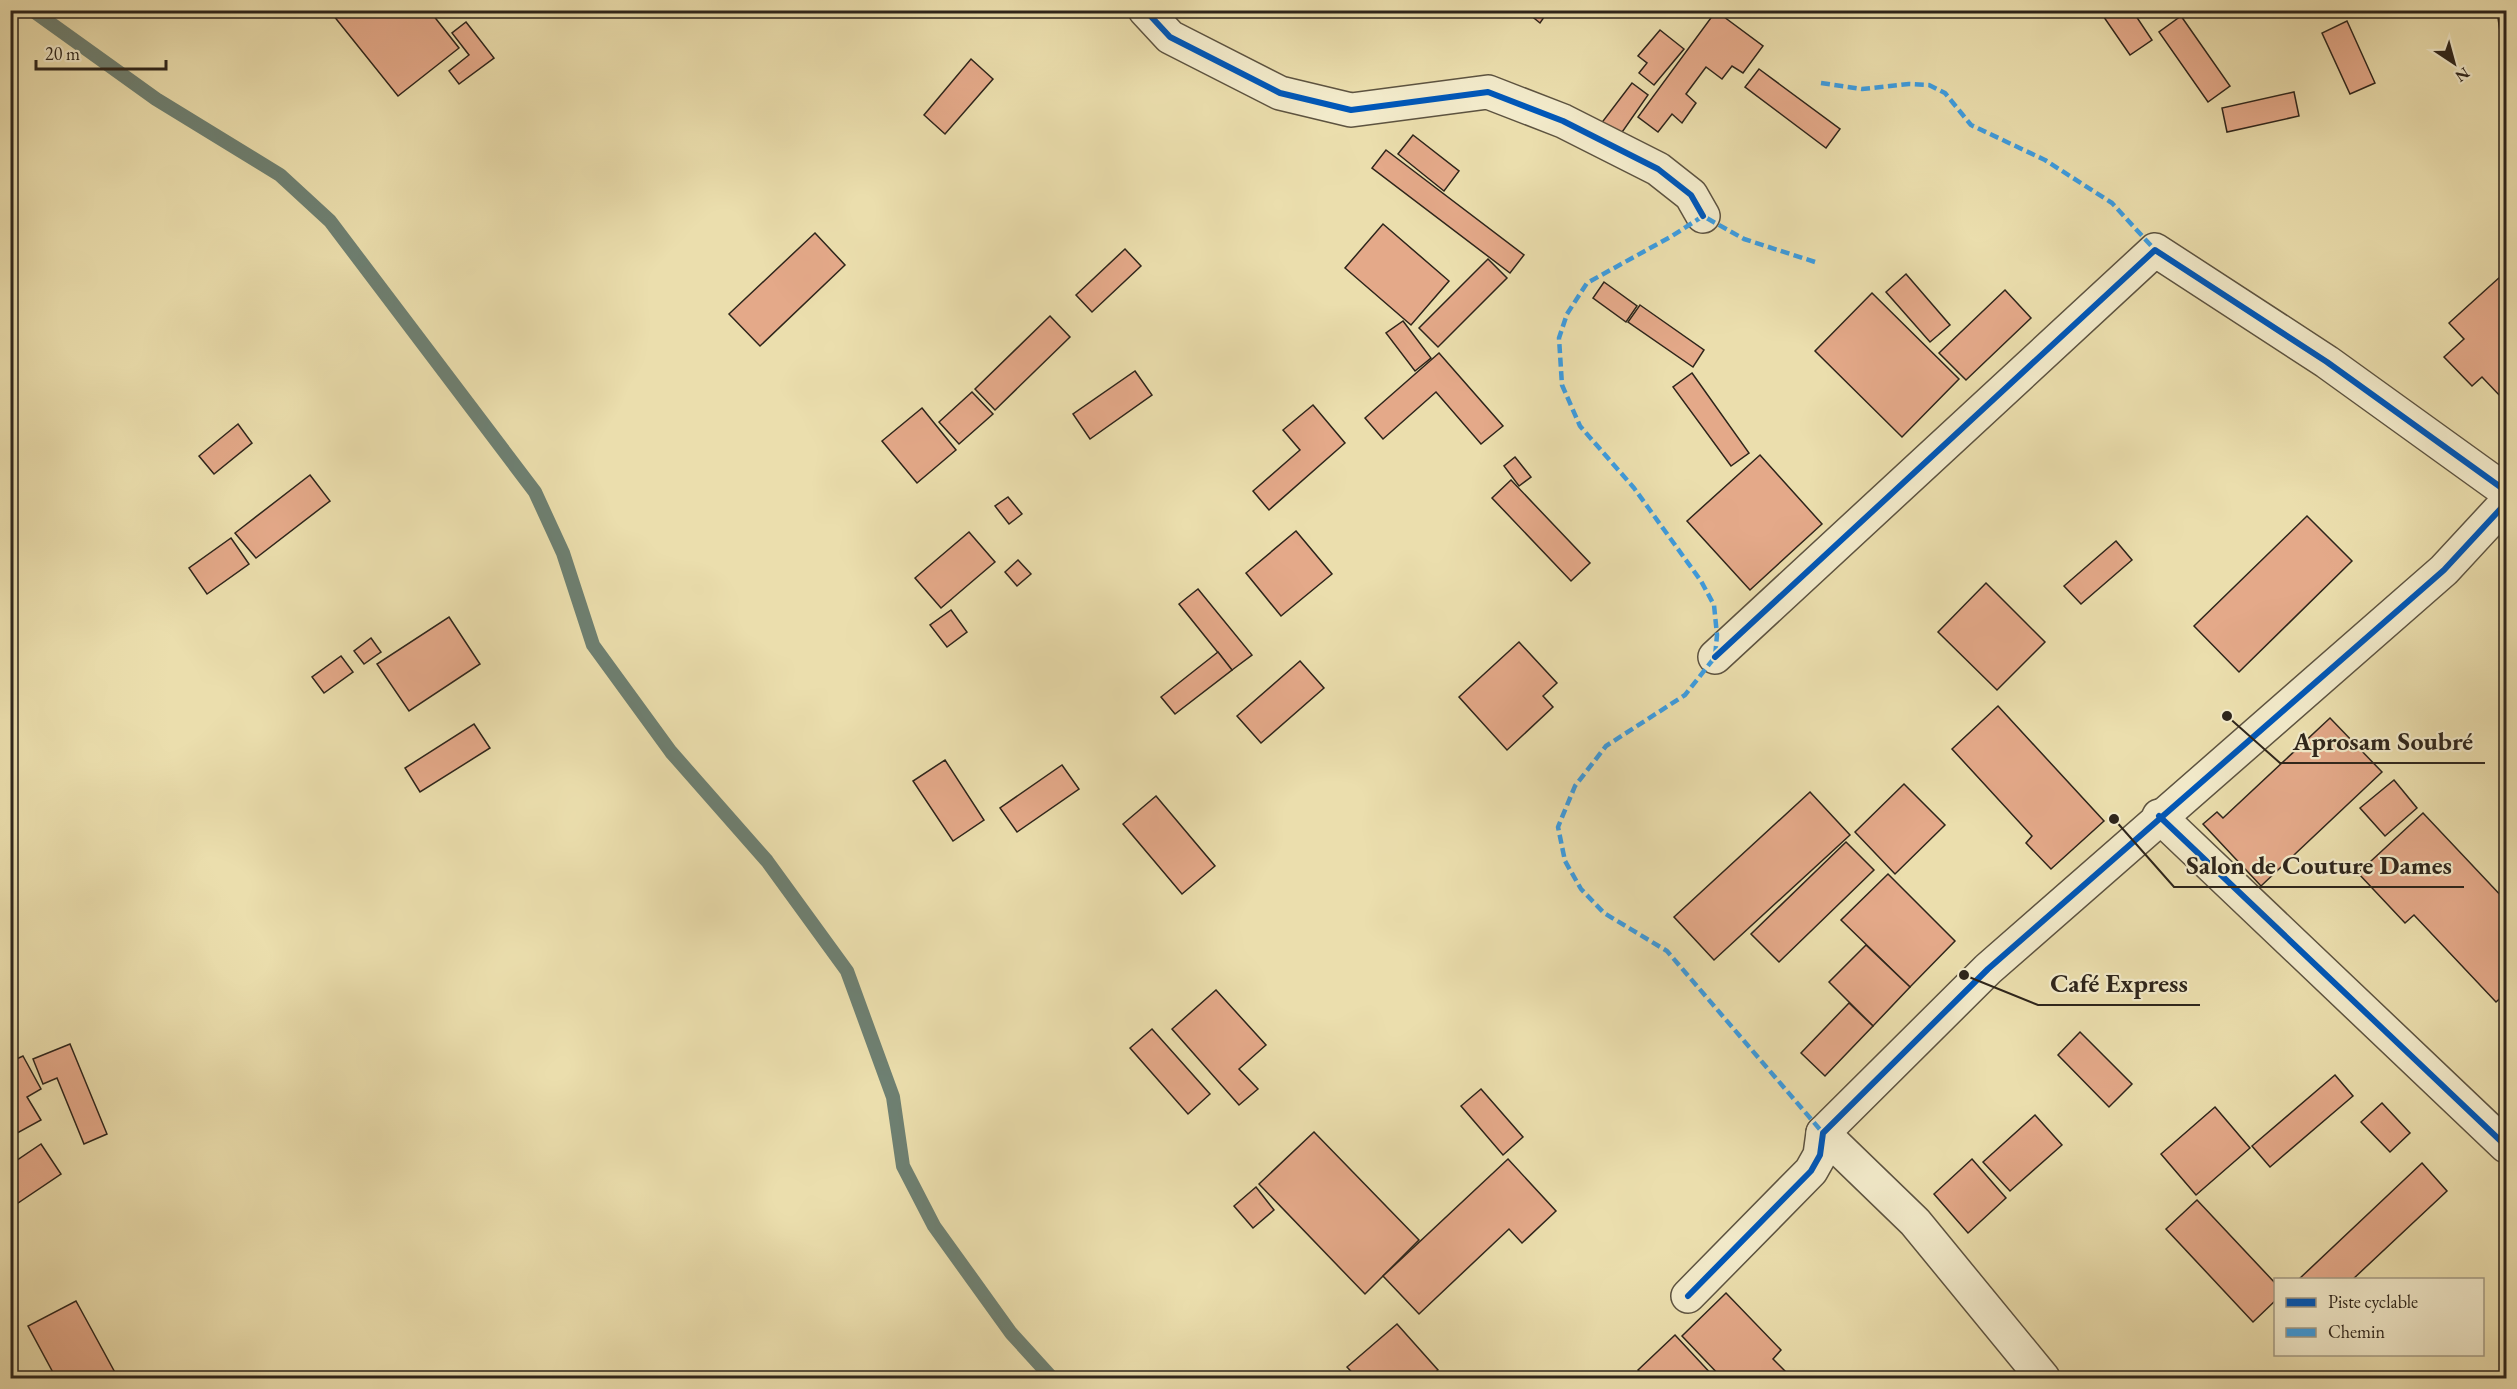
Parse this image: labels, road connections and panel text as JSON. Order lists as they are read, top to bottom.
{
  "places": ["Aprosam Soubré", "Salon de Couture Dames", "Café Express"],
  "legend": ["Piste cyclable", "Chemin"],
  "scale_bar": "20 m",
  "north": "bottom right"
}
